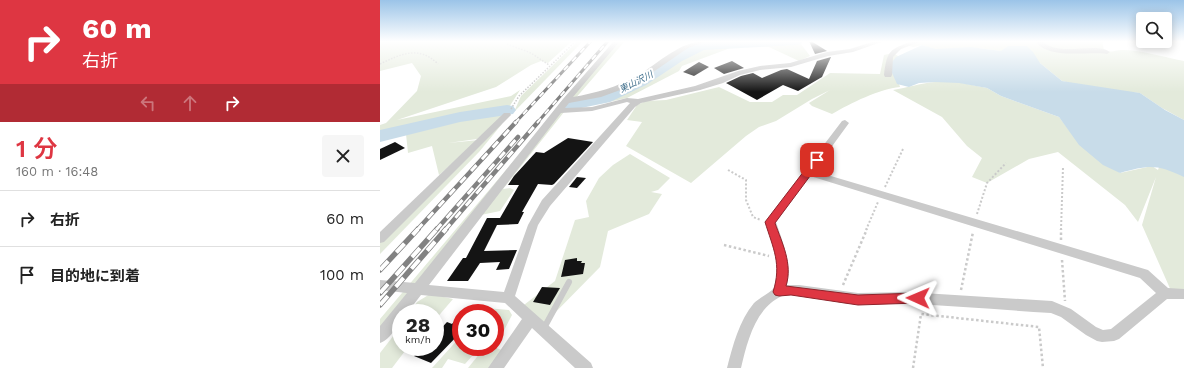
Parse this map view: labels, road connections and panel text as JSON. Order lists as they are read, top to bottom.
{
  "water": ["東山沢川"],
  "page": {
    "turn": ["60 m", "右折"],
    "heading": ["1 分", "160 m · 16:48"],
    "list": [
      {
        "name": "右折",
        "value": "60 m"
      },
      {
        "name": "目的地に到着",
        "value": "100 m"
      }
    ],
    "speed": "28 km/h",
    "limit": "30"
  }
}
